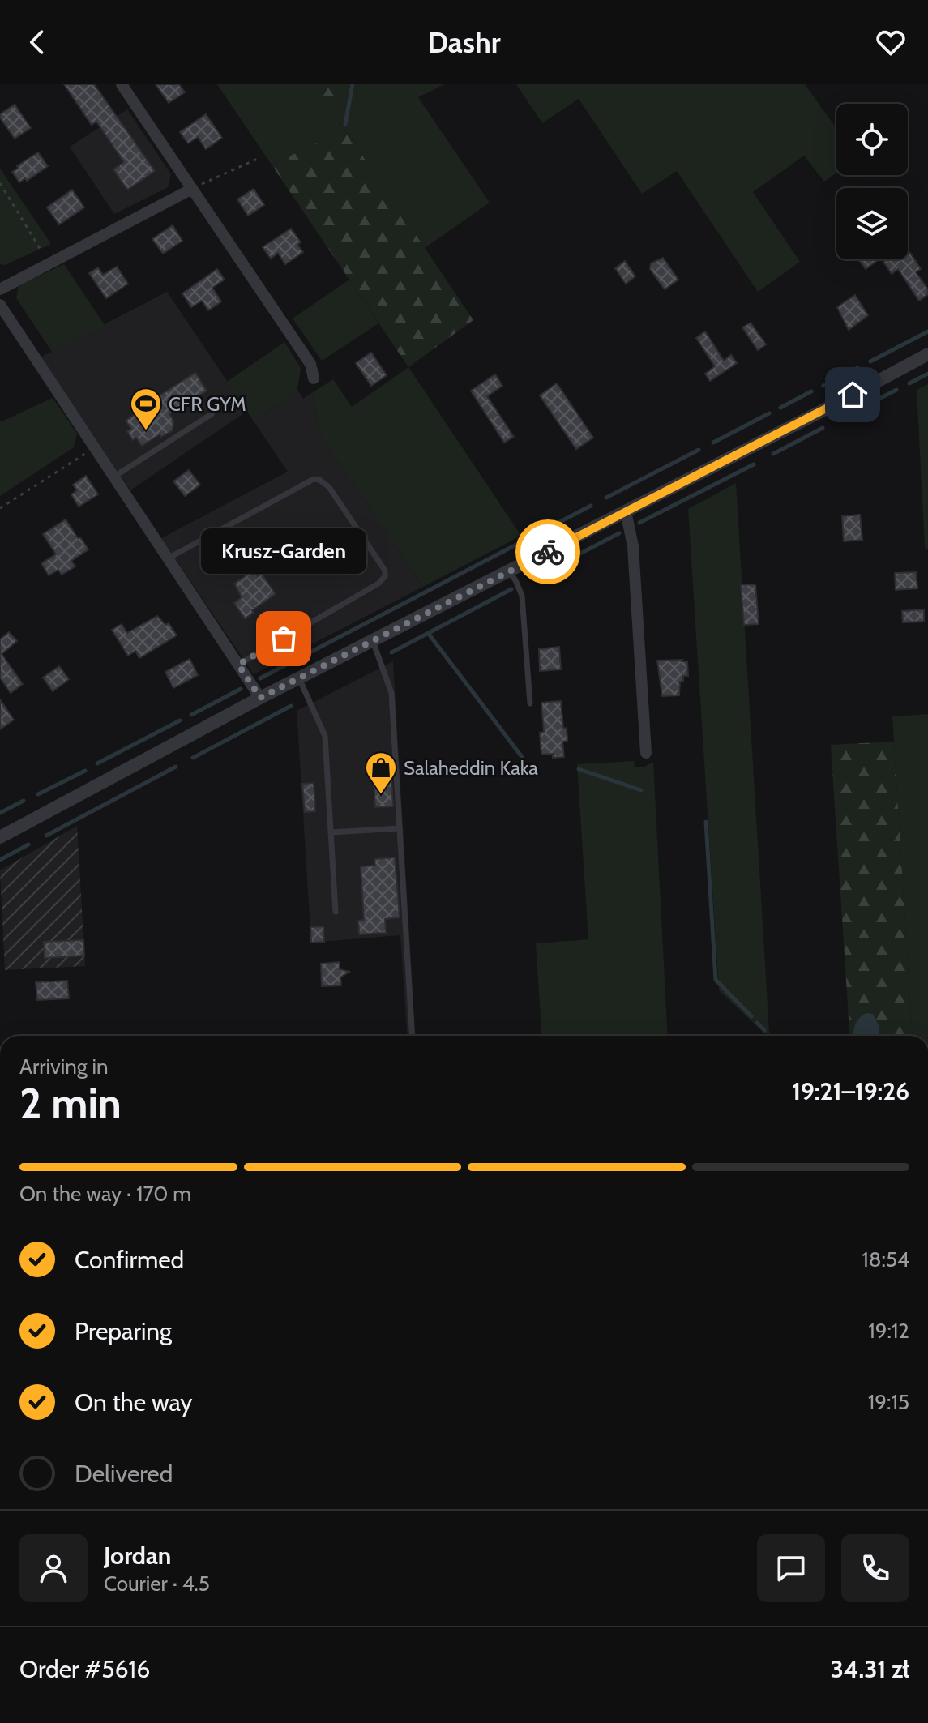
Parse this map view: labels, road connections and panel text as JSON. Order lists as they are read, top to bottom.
{
  "places": {
    "sports": ["CFR GYM"],
    "other": ["Krusz-Garden"],
    "shop": ["Salaheddin Kaka"]
  },
  "page": {
    "header": "Dashr",
    "bubble": "Krusz-Garden",
    "heading": ["2 min", "Arriving in", "19:21–19:26"],
    "panel": [
      "Jordan",
      "Courier · 4.5",
      "Order #5616",
      "34.31 zł"
    ],
    "bar": "On the way · 170 m",
    "list": [
      ["Confirmed", "18:54"],
      ["Preparing", "19:12"],
      ["On the way", "19:15"],
      "Delivered"
    ]
  }
}
